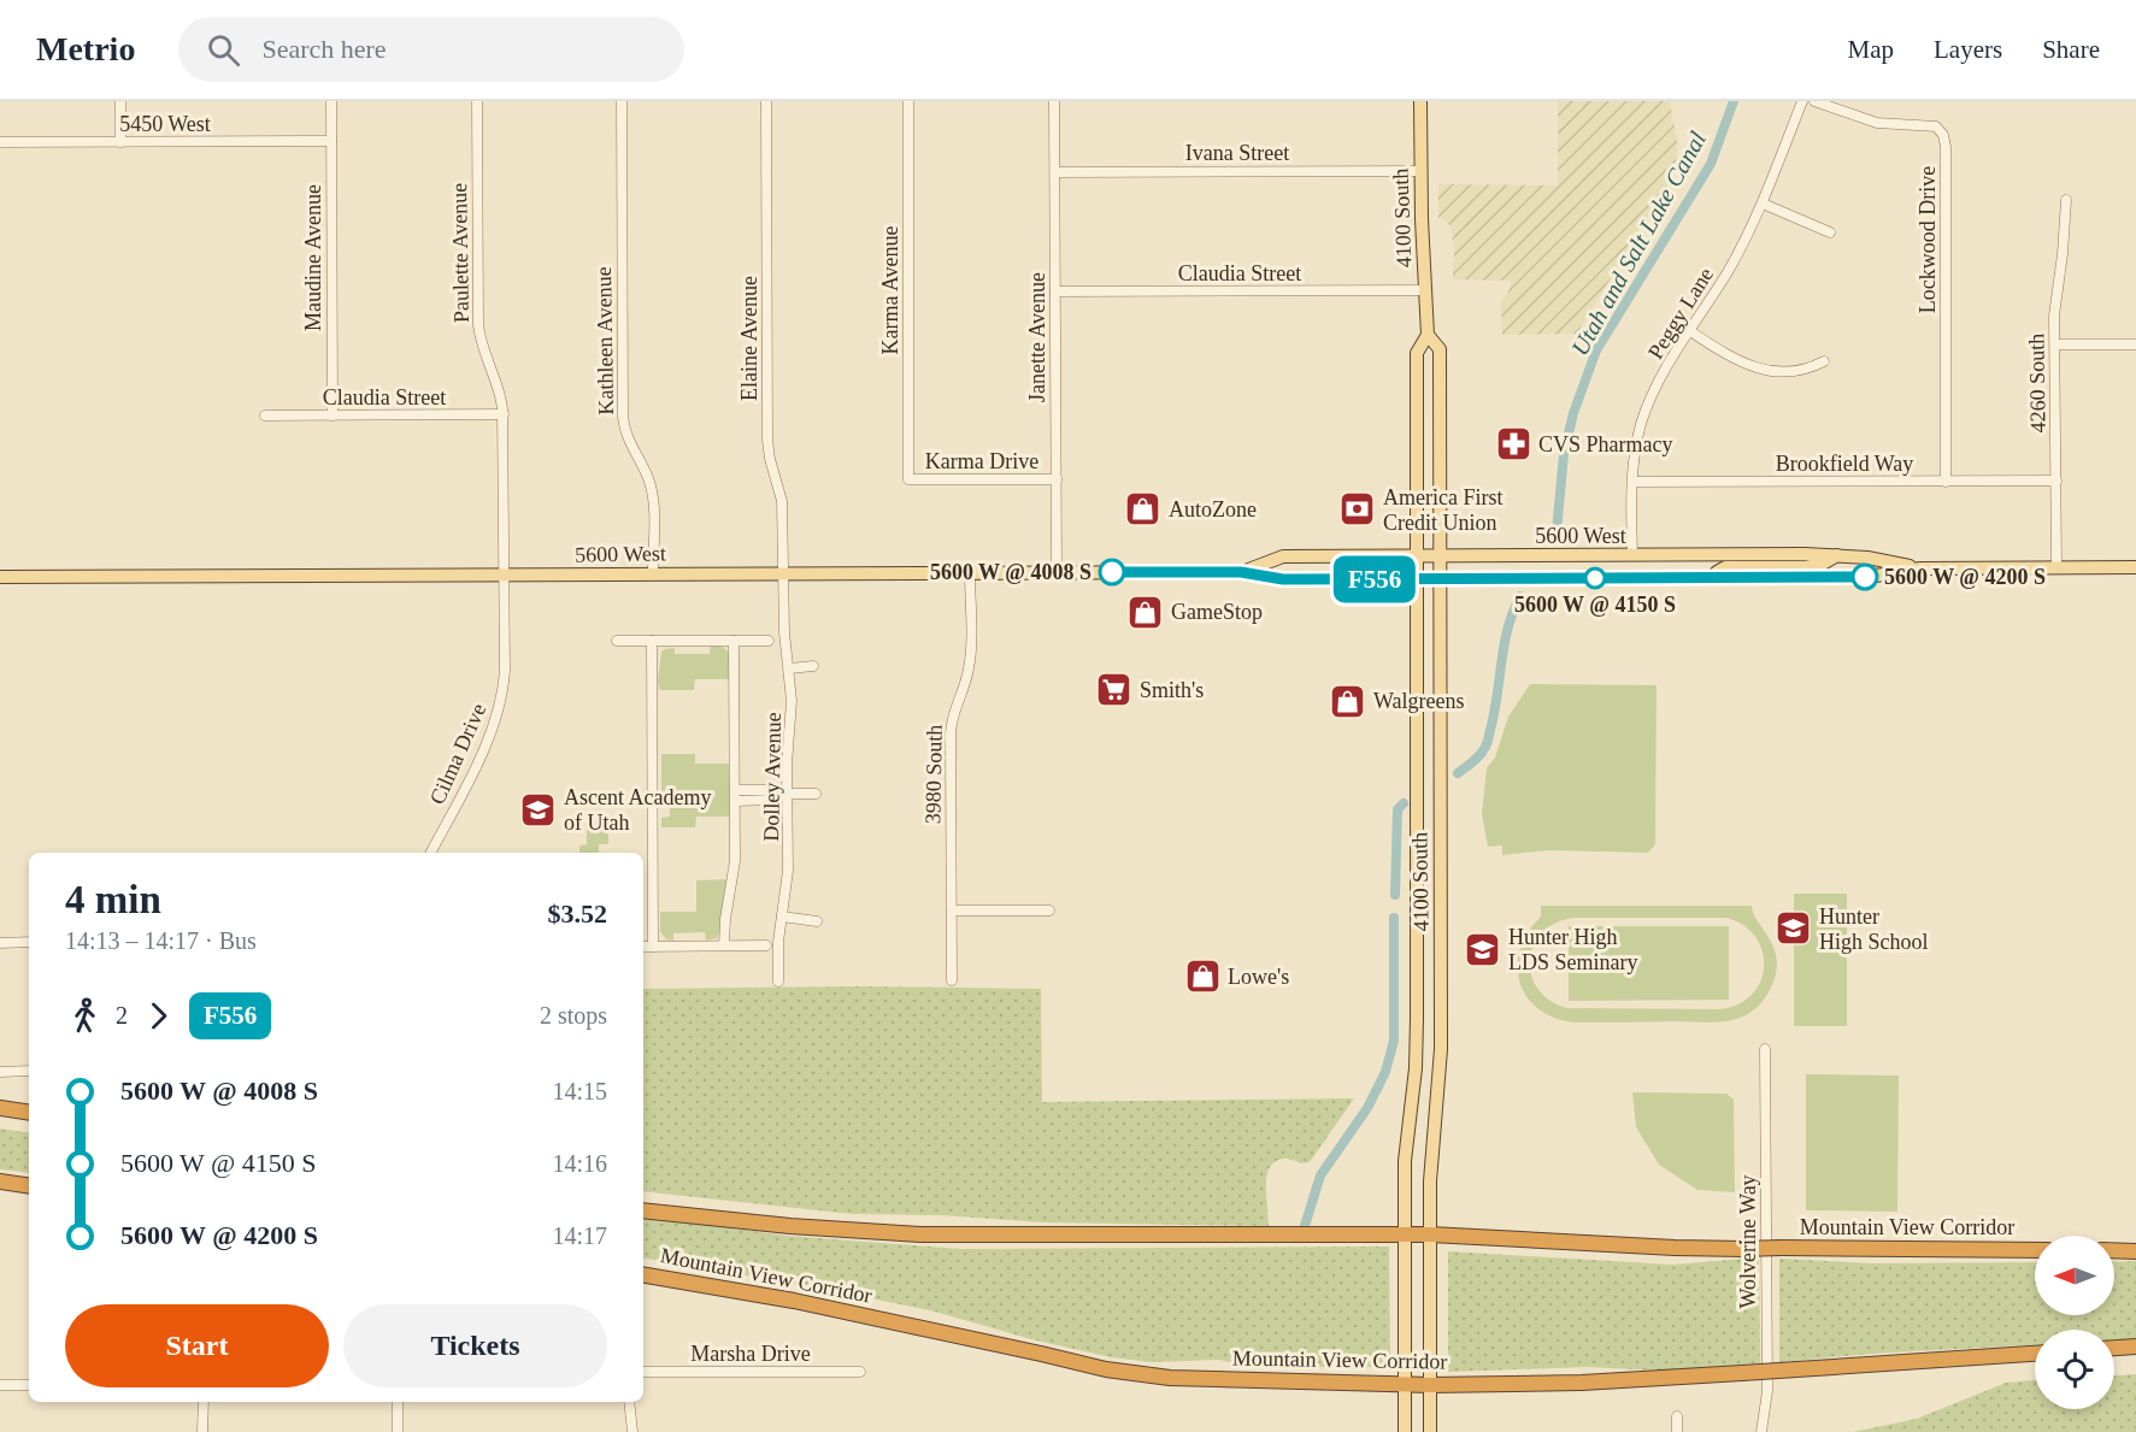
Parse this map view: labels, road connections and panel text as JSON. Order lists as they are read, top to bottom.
{
  "streets": {
    "highway": ["Mountain View Corridor"],
    "main road": ["4100 South", "5600 West"],
    "street": [
      "5450 West",
      "Ivana Street",
      "Lockwood Drive",
      "Paulette Avenue",
      "Maudine Avenue",
      "Claudia Street",
      "Karma Avenue",
      "Peggy Lane",
      "Janette Avenue",
      "Elaine Avenue",
      "Kathleen Avenue",
      "4260 South",
      "Karma Drive",
      "Brookfield Way",
      "Cilma Drive",
      "3980 South",
      "Dolley Avenue",
      "Wolverine Way",
      "Marsha Drive"
    ]
  },
  "crossings": [
    ["5450 West", "Maudine Avenue"],
    ["Ivana Street", "4100 South"],
    ["Ivana Street", "Janette Avenue"],
    ["4100 South", "Claudia Street"],
    ["4100 South", "5600 West"],
    ["4100 South", "Mountain View Corridor"],
    ["Lockwood Drive", "Brookfield Way"],
    ["Paulette Avenue", "Claudia Street"],
    ["Paulette Avenue", "5600 West"],
    ["Paulette Avenue", "Cilma Drive"],
    ["Maudine Avenue", "Claudia Street"],
    ["Claudia Street", "Janette Avenue"],
    ["Karma Avenue", "Karma Drive"],
    ["Peggy Lane", "Brookfield Way"],
    ["Peggy Lane", "5600 West"],
    ["Janette Avenue", "Karma Drive"],
    ["Janette Avenue", "5600 West"],
    ["Elaine Avenue", "5600 West"],
    ["Elaine Avenue", "Dolley Avenue"],
    ["Kathleen Avenue", "5600 West"],
    ["4260 South", "Brookfield Way"],
    ["4260 South", "5600 West"],
    ["5600 West", "Cilma Drive"],
    ["5600 West", "3980 South"],
    ["5600 West", "Dolley Avenue"]
  ],
  "water": ["Utah and Salt Lake Canal"],
  "places": {
    "pharmacy": ["CVS Pharmacy"],
    "shop": [
      "AutoZone",
      "GameStop",
      "Walgreens",
      "Lowe's"
    ],
    "bank": ["America First Credit Union"],
    "other": ["5600 W @ 4008 S", "5600 W @ 4200 S", "5600 W @ 4150 S"],
    "supermarket": ["Smith's"],
    "school or university": ["Ascent Academy of Utah", "Hunter High School", "Hunter High LDS Seminary"]
  },
  "lines": ["bus line F556"],
  "north": "left",
  "page": {
    "header": "Metrio",
    "search": "Search here",
    "nav": ["Map", "Layers", "Share"],
    "on_map": "F556",
    "heading": ["4 min", "14:13 – 14:17 · Bus", "$3.52"],
    "legs": ["2", "F556", "2 stops"],
    "list": [
      {
        "name": "5600 W @ 4008 S",
        "value": "14:15"
      },
      {
        "name": "5600 W @ 4150 S",
        "value": "14:16"
      },
      {
        "name": "5600 W @ 4200 S",
        "value": "14:17"
      }
    ],
    "buttons": ["Start", "Tickets"]
  }
}
